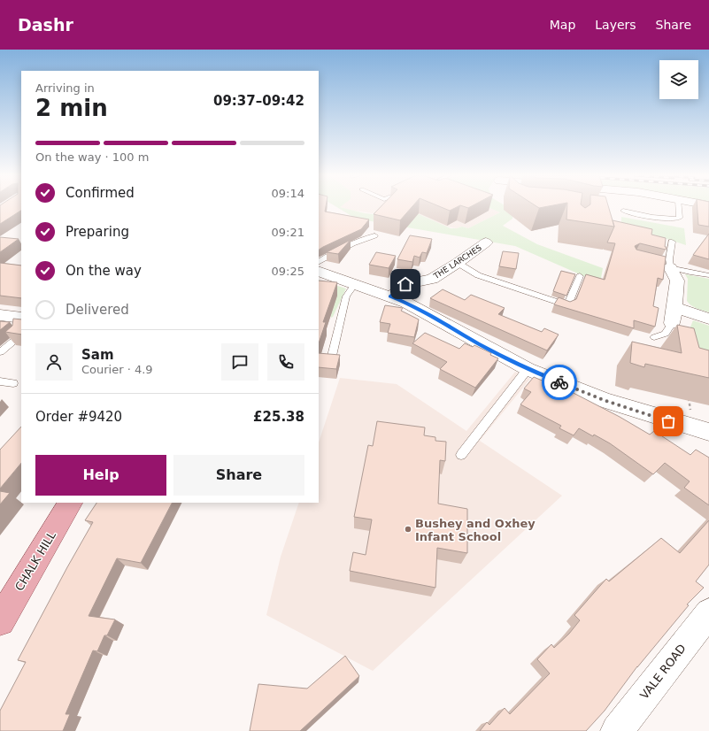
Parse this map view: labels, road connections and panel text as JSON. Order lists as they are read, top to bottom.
{
  "streets": {
    "main road": ["CHALK HILL"],
    "street": ["THE LARCHES", "VALE ROAD"]
  },
  "places": ["Bushey and Oxhey Infant School"],
  "page": {
    "header": "Dashr",
    "nav": ["Map", "Layers", "Share"],
    "heading": ["2 min", "Arriving in", "09:37–09:42"],
    "panel": [
      "Sam",
      "Courier · 4.9",
      "Order #9420",
      "£25.38"
    ],
    "bar": "On the way · 100 m",
    "list": [
      ["Confirmed", "09:14"],
      ["Preparing", "09:21"],
      ["On the way", "09:25"],
      "Delivered"
    ],
    "buttons": ["Help", "Share"]
  }
}
